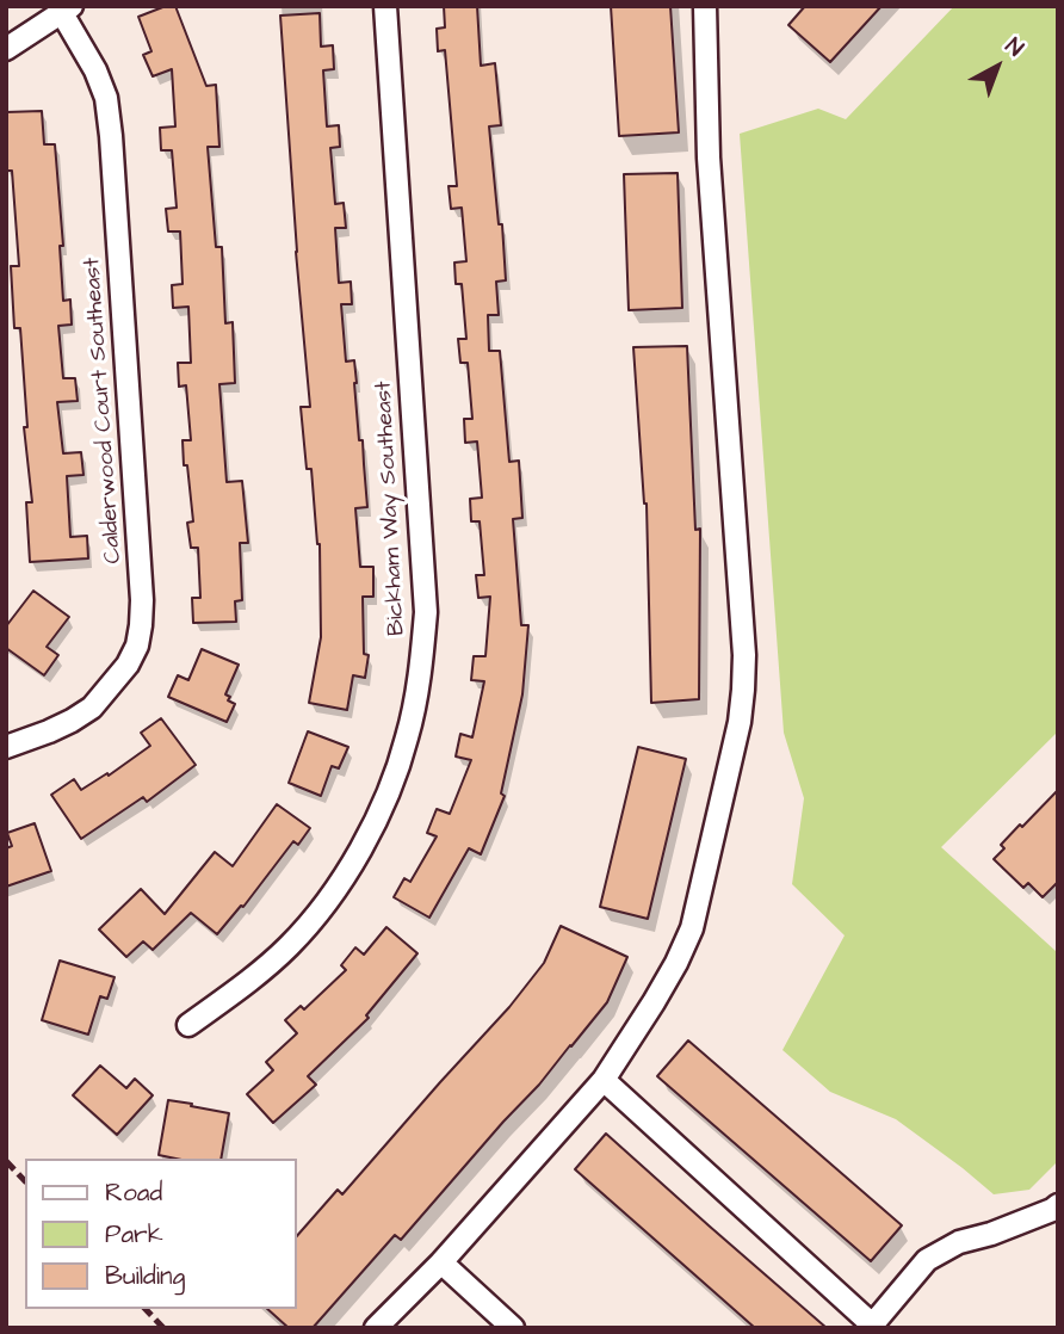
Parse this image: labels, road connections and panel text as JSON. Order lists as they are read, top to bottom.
{
  "streets": {
    "street": ["Calderwood Court Southeast", "Bickham Way Southeast"]
  },
  "legend": ["Road", "Park", "Building"],
  "north": "top right"
}
